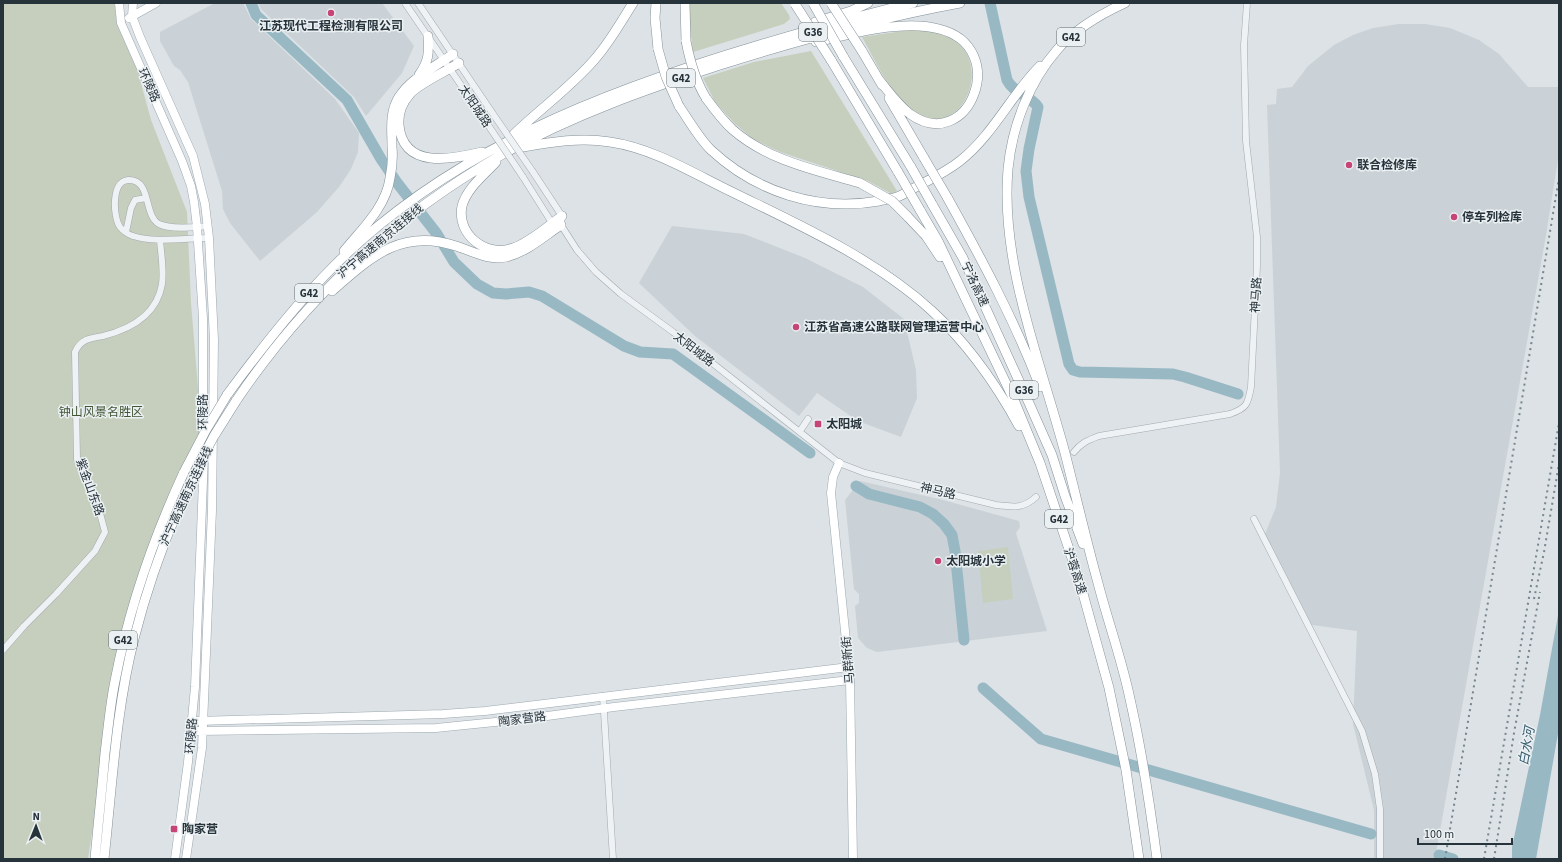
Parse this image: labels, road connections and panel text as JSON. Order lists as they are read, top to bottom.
{
  "streets": {
    "highway": [
      "G36",
      "G42",
      "沪宁高速南京连接线",
      "宁洛高速",
      "沪蓉高速"
    ],
    "main road": ["环陵路", "马群新街", "陶家营路"],
    "street": ["太阳城路", "神马路", "紫金山东路"]
  },
  "crossings": [
    ["G42", "宁洛高速"],
    ["G42", "沪蓉高速"],
    ["环陵路", "陶家营路"],
    ["太阳城路", "神马路"],
    ["太阳城路", "马群新街"],
    ["宁洛高速", "沪蓉高速"],
    ["神马路", "马群新街"],
    ["马群新街", "陶家营路"]
  ],
  "water": ["白水河"],
  "parks": ["钟山风景名胜区"],
  "places": {
    "other": [
      "江苏现代工程检测有限公司",
      "联合检修库",
      "停车列检库",
      "江苏省高速公路联网管理运营中心",
      "太阳城小学"
    ],
    "transit": ["太阳城", "陶家营"]
  },
  "scale_bar": "100 m",
  "north": "top"
}
